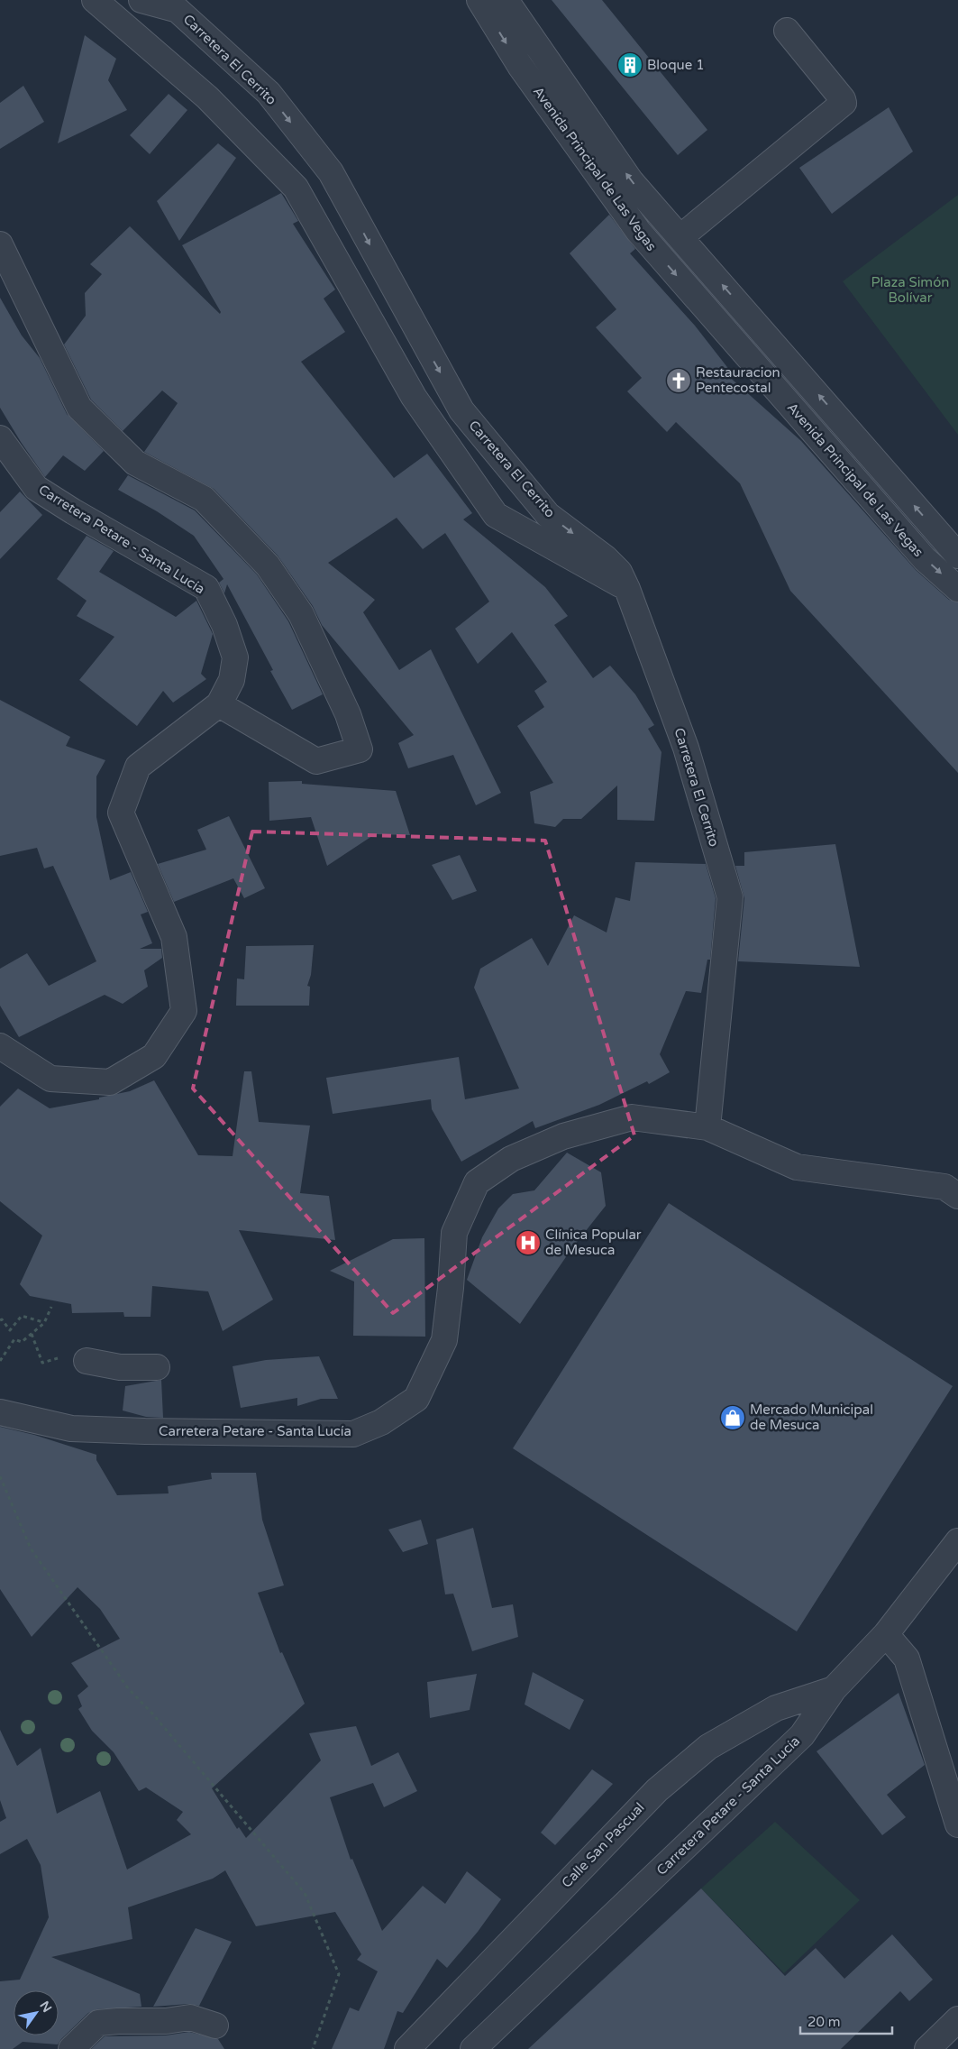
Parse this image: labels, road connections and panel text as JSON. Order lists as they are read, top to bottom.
{
  "streets": {
    "street": [
      "Carretera El Cerrito",
      "Avenida Principal de Las Vegas",
      "Carretera Petare - Santa Lucía",
      "Calle San Pascual"
    ]
  },
  "crossings": [
    ["Carretera El Cerrito", "Carretera Petare - Santa Lucía"],
    ["Carretera Petare - Santa Lucía", "Calle San Pascual"]
  ],
  "parks": ["Plaza Simón Bolívar"],
  "places": {
    "building": ["Bloque 1"],
    "church": ["Restauracion Pentecostal"],
    "hospital": ["Clínica Popular de Mesuca"],
    "shop": ["Mercado Municipal de Mesuca"]
  },
  "scale_bar": "20 m",
  "north": "top right"
}
